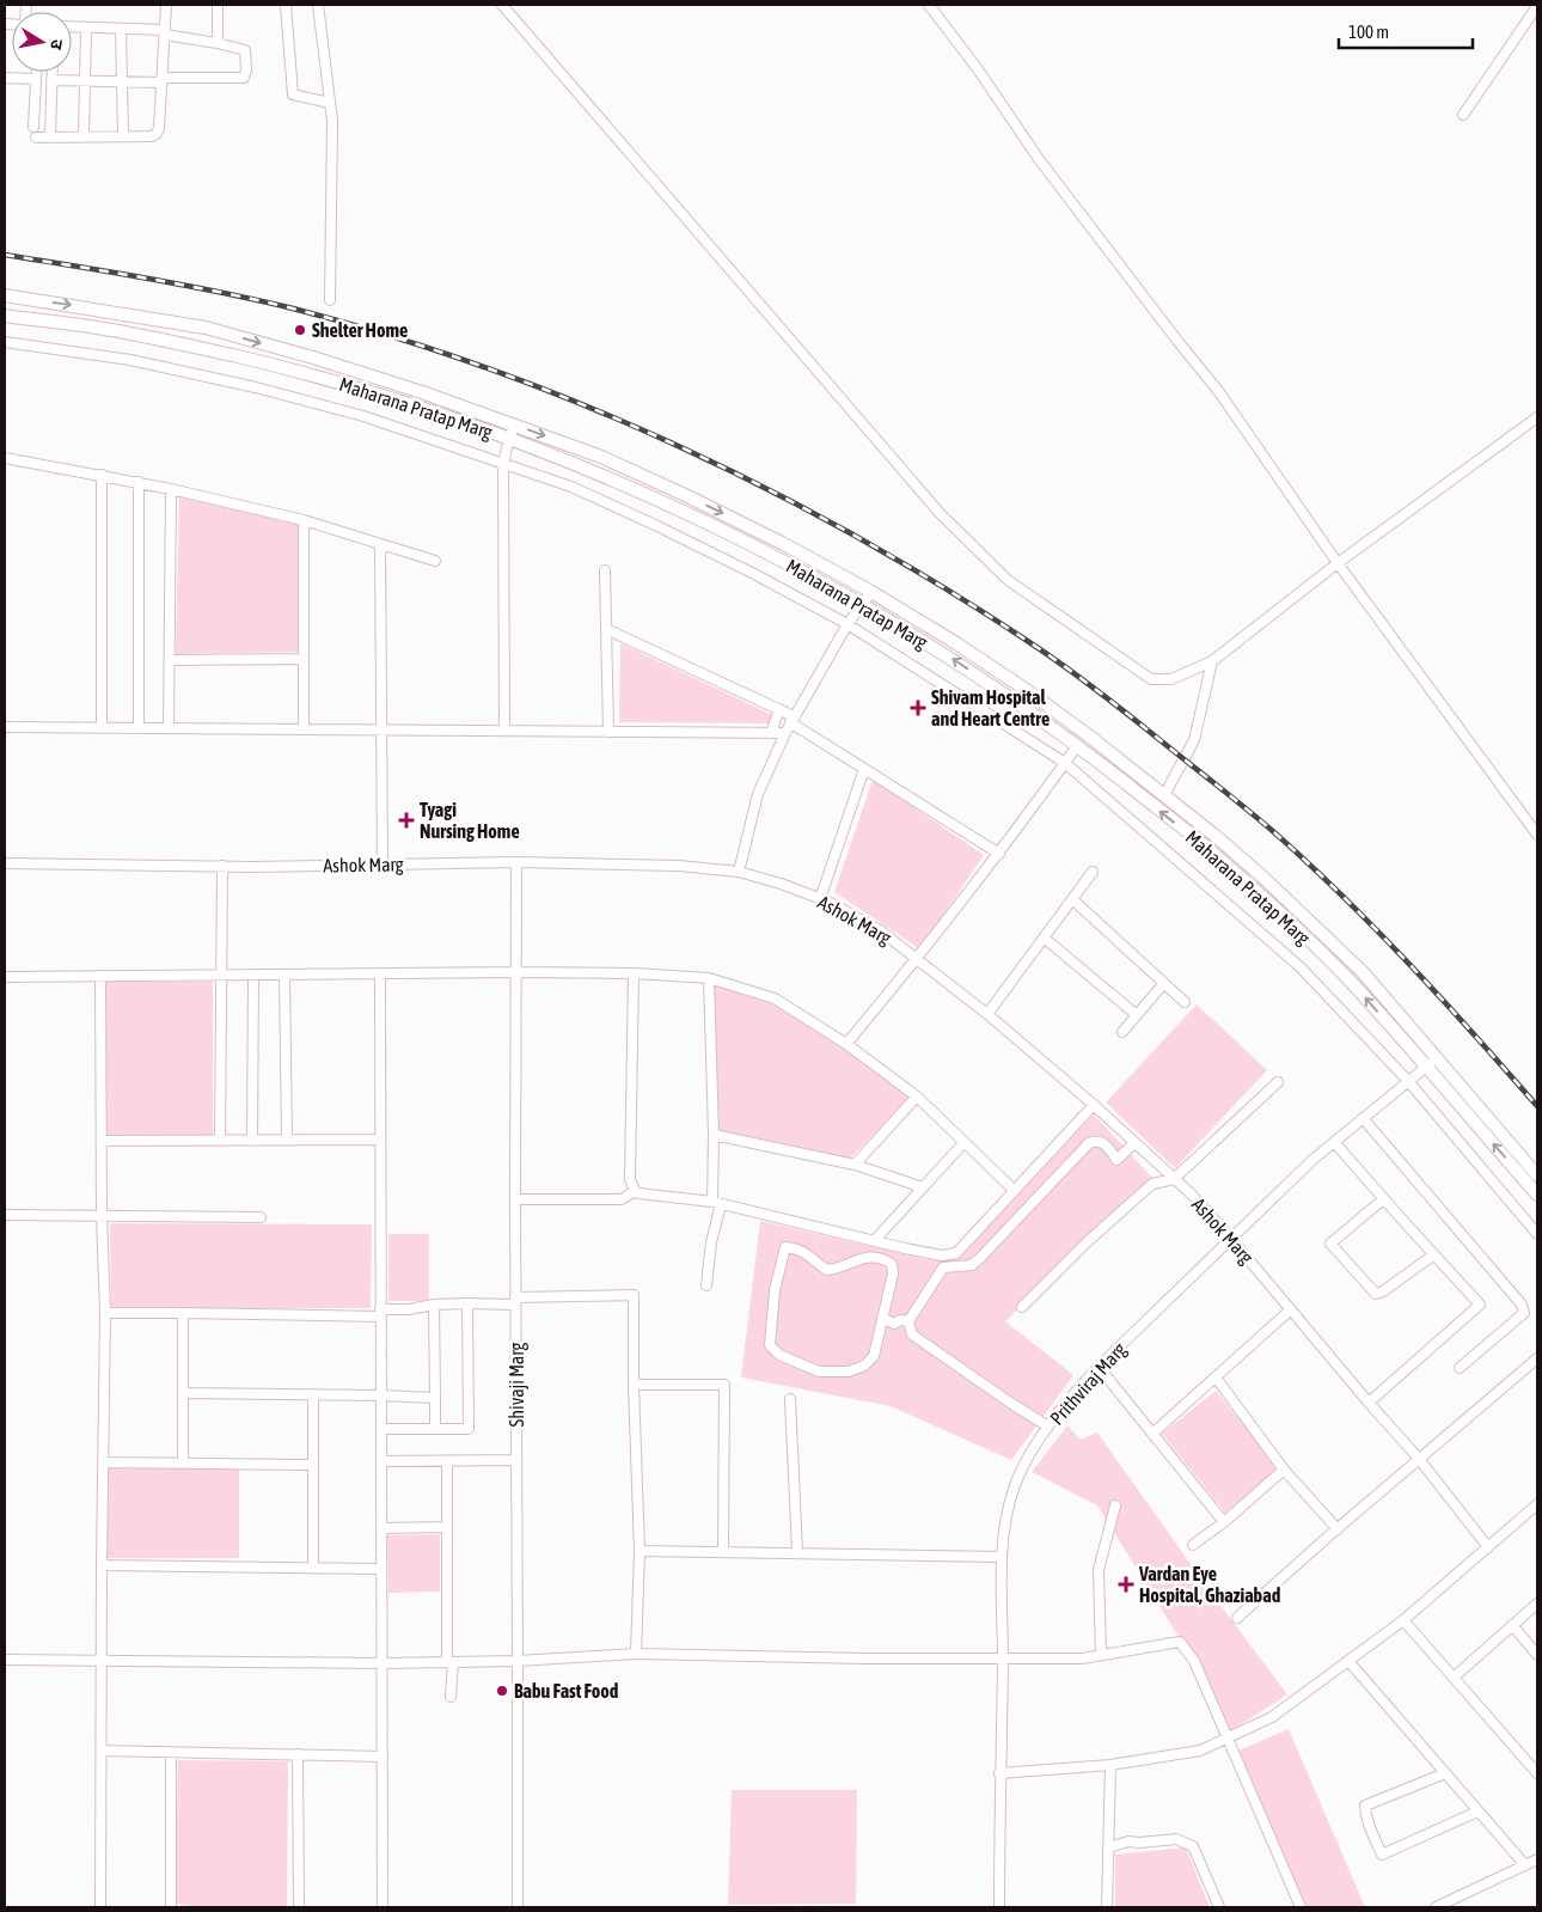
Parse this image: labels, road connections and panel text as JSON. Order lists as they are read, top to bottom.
{
  "streets": {
    "main road": ["Maharana Pratap Marg"],
    "street": ["Ashok Marg", "Prithviraj Marg", "Shivaji Marg"]
  },
  "crossings": [
    ["Maharana Pratap Marg", "Prithviraj Marg"],
    ["Ashok Marg", "Prithviraj Marg"],
    ["Ashok Marg", "Shivaji Marg"]
  ],
  "places": {
    "other": ["Shelter Home", "Babu Fast Food"],
    "health": ["Shivam Hospital and Heart Centre", "Tyagi Nursing Home", "Vardan Eye Hospital, Ghaziabad"]
  },
  "scale_bar": "100 m",
  "north": "right"
}
